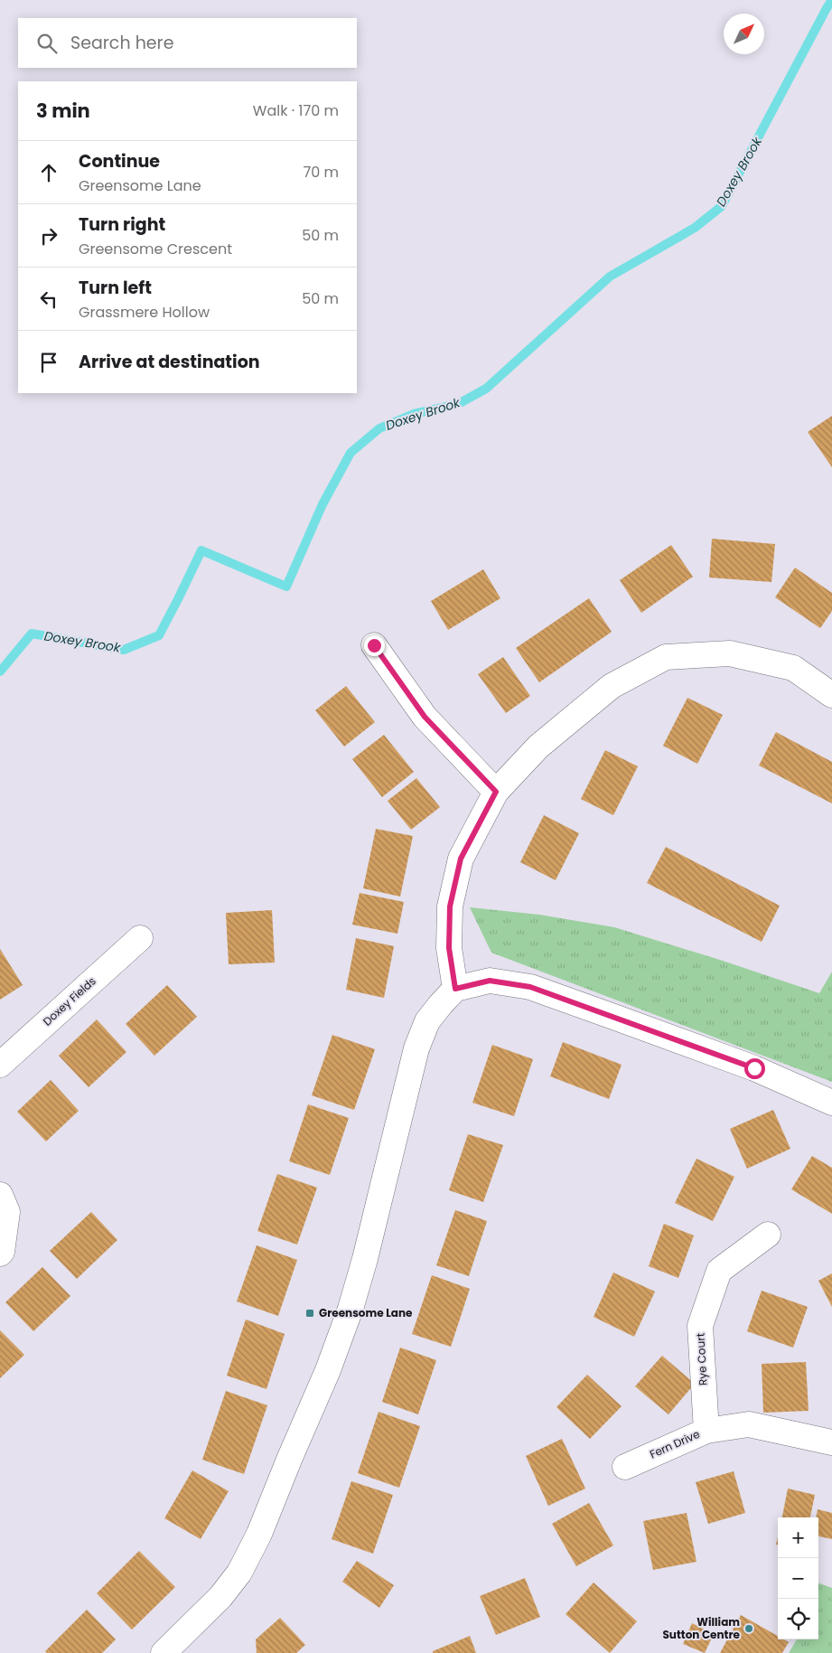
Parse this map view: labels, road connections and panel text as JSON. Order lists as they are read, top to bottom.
{
  "streets": {
    "street": ["Doxey Fields", "Rye Court", "Fern Drive"]
  },
  "crossings": [
    ["Rye Court", "Fern Drive"]
  ],
  "water": ["Doxey Brook"],
  "places": {
    "transit": ["Greensome Lane"],
    "other": ["William Sutton Centre"]
  },
  "north": "top right",
  "page": {
    "search": "Search here",
    "heading": ["3 min", "Walk · 170 m"],
    "list": [
      ["Continue", "Greensome Lane", "70 m"],
      ["Turn right", "Greensome Crescent", "50 m"],
      ["Turn left", "Grassmere Hollow", "50 m"],
      "Arrive at destination"
    ],
    "map_buttons": ["+", "−"]
  }
}
